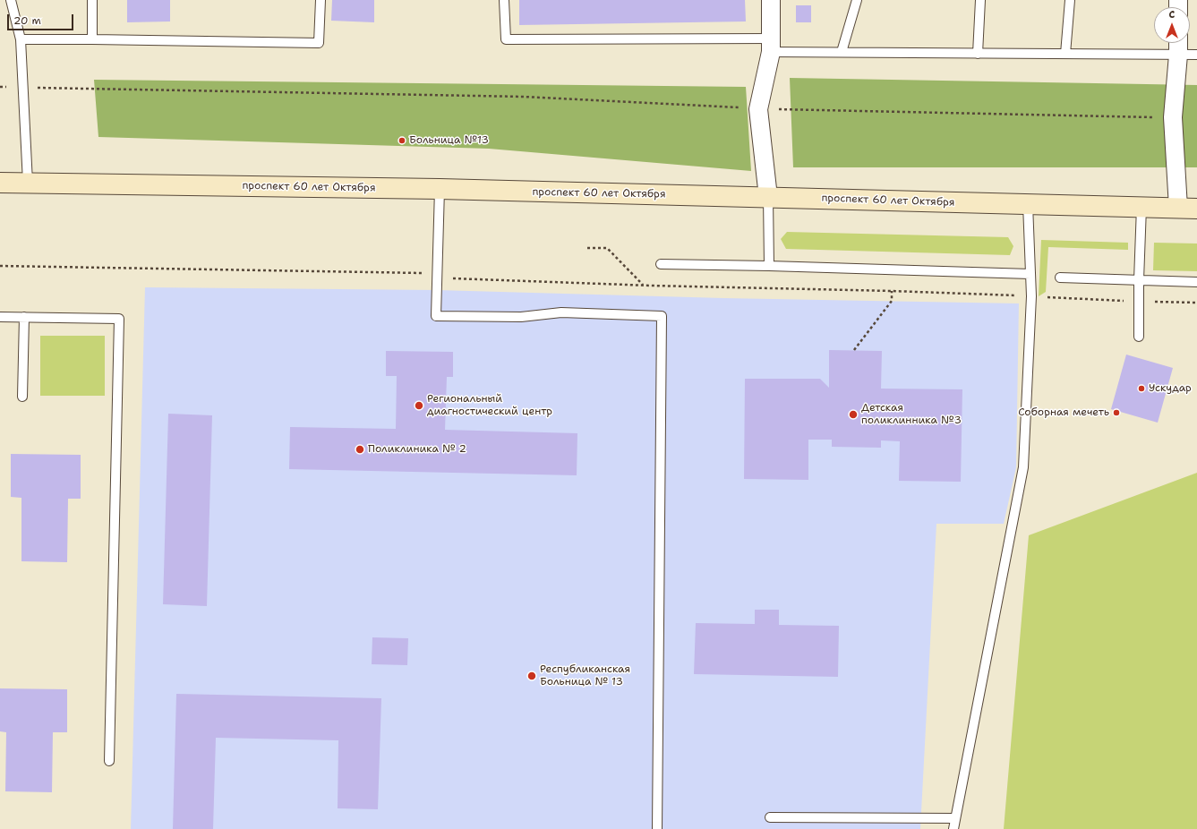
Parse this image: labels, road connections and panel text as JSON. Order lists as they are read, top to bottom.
{
  "streets": {
    "main road": ["проспект 60 лет Октября"]
  },
  "places": [
    "Больница №13",
    "Ускудар",
    "Региональный диагностический центр",
    "Соборная мечеть",
    "Детская поликлинника №3",
    "Поликлиника № 2",
    "Республиканская Больница № 13"
  ],
  "scale_bar": "20 m",
  "north": "top"
}
